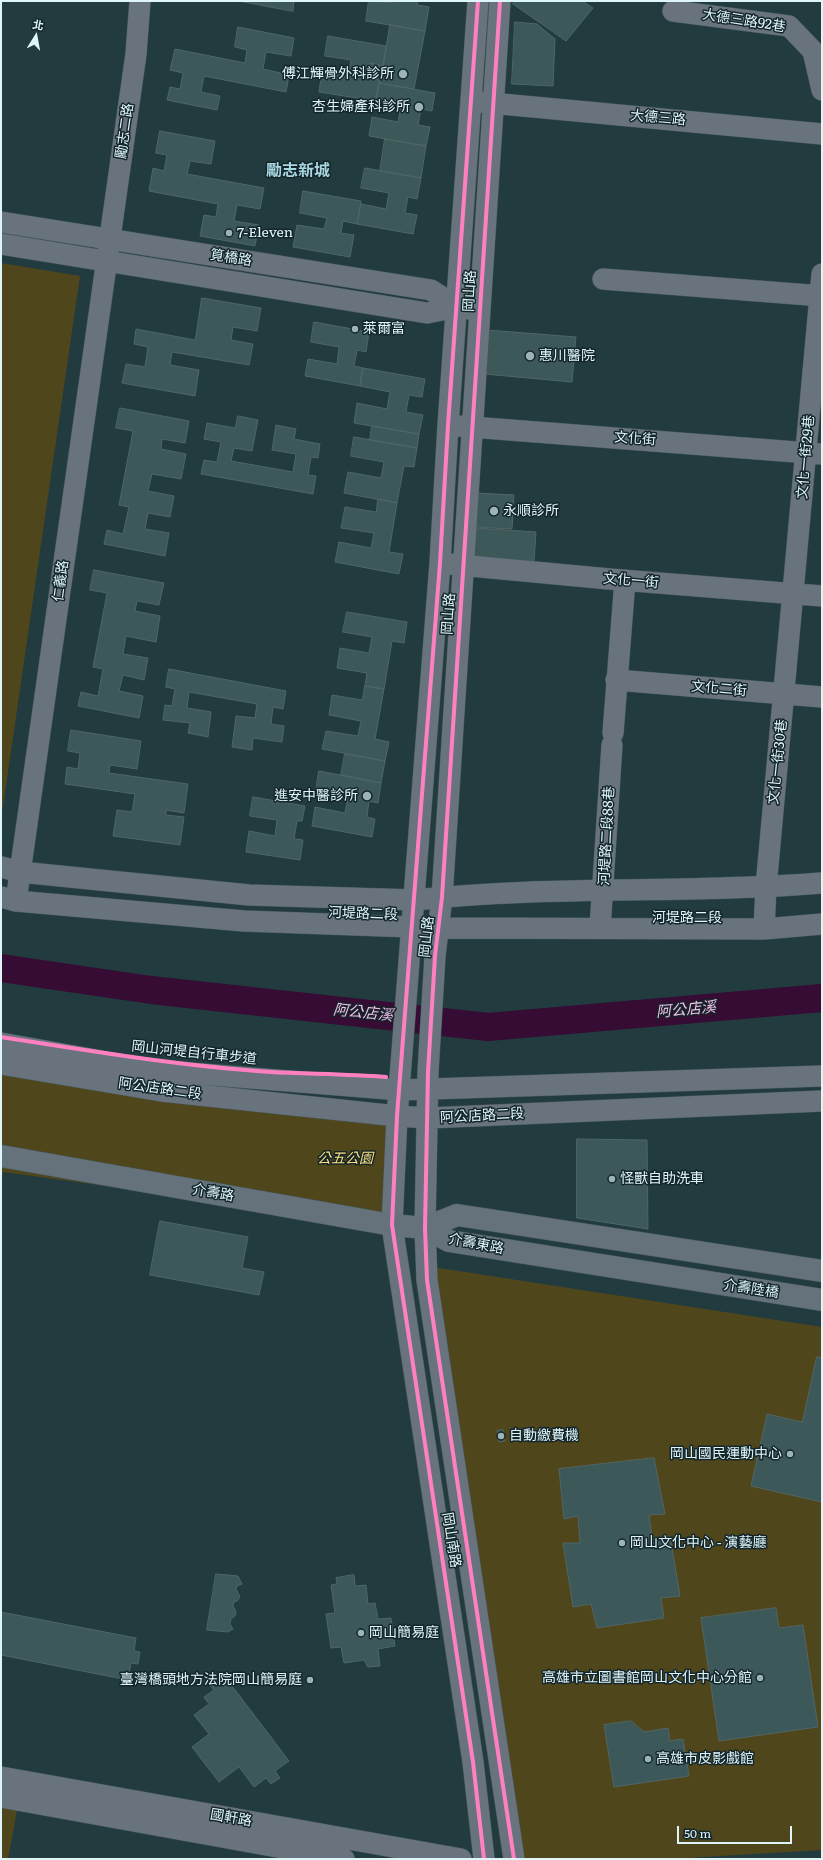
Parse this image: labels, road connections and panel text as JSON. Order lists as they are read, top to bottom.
{
  "streets": {
    "main road": ["介壽路", "介壽東路", "介壽陸橋"],
    "street": [
      "大德三路92巷",
      "大德三路",
      "勵志二路",
      "筧橋路",
      "岡山路",
      "文化街",
      "文化一街29巷",
      "仁義路",
      "文化一街",
      "文化二街",
      "文化一街30巷",
      "河堤路二段88巷",
      "河堤路二段",
      "阿公店路二段",
      "岡山南路",
      "國軒路"
    ],
    "cycle path": ["岡山河堤自行車步道"]
  },
  "crossings": [
    ["大德三路", "岡山路"],
    ["勵志二路", "筧橋路"],
    ["勵志二路", "仁義路"],
    ["筧橋路", "岡山路"],
    ["筧橋路", "仁義路"],
    ["岡山路", "文化街"],
    ["岡山路", "文化一街"],
    ["岡山路", "河堤路二段"],
    ["岡山路", "阿公店路二段"],
    ["岡山路", "介壽路"],
    ["岡山路", "介壽東路"],
    ["岡山路", "岡山南路"],
    ["文化街", "文化一街29巷"],
    ["文化一街29巷", "文化一街"],
    ["文化一街29巷", "文化一街30巷"],
    ["仁義路", "河堤路二段"],
    ["文化一街", "文化一街30巷"],
    ["文化一街", "河堤路二段88巷"],
    ["文化二街", "文化一街30巷"],
    ["文化二街", "河堤路二段88巷"],
    ["文化一街30巷", "河堤路二段"],
    ["河堤路二段88巷", "河堤路二段"],
    ["介壽路", "介壽東路"],
    ["介壽路", "岡山南路"],
    ["介壽東路", "介壽陸橋"],
    ["介壽東路", "岡山南路"]
  ],
  "districts": ["勵志新城"],
  "water": ["阿公店溪"],
  "parks": ["公五公園"],
  "places": [
    "傅江輝骨外科診所",
    "杏生婦產科診所",
    "7-Eleven",
    "萊爾富",
    "惠川醫院",
    "永順診所",
    "進安中醫診所",
    "怪獸自助洗車",
    "自動繳費機",
    "岡山國民運動中心",
    "岡山文化中心 - 演藝廳",
    "岡山簡易庭",
    "高雄市立圖書館岡山文化中心分館",
    "臺灣橋頭地方法院岡山簡易庭",
    "高雄市皮影戲館"
  ],
  "scale_bar": "50 m",
  "north": "top"
}
